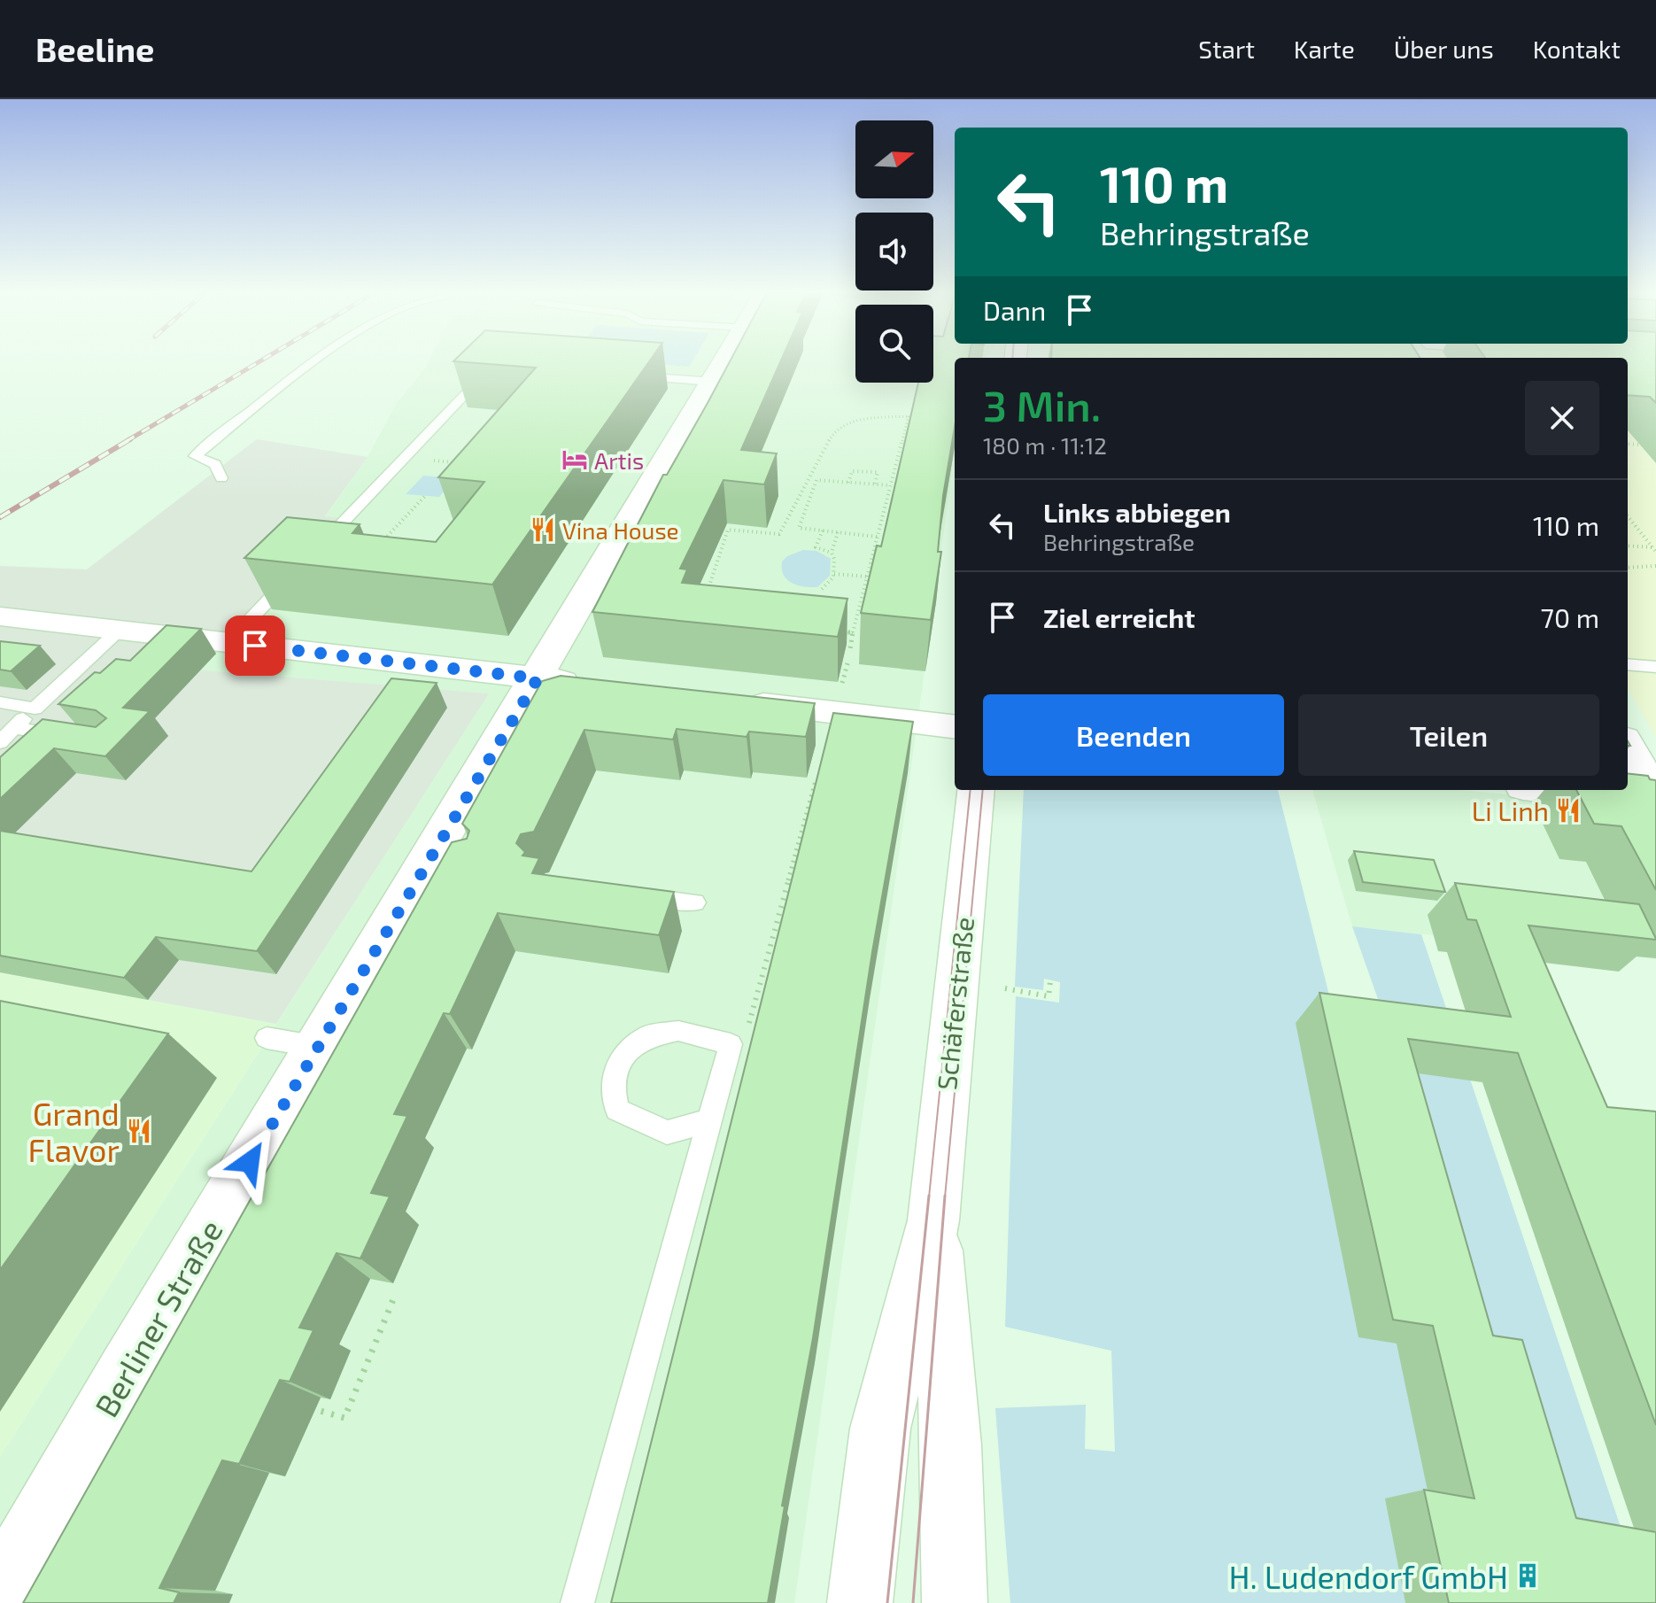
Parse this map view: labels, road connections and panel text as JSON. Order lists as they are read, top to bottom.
{
  "streets": {
    "street": ["Schäferstraße", "Berliner Straße"]
  },
  "places": {
    "hotel": ["Artis"],
    "restaurant": ["Vina House", "Li Linh", "Grand Flavor"],
    "building": ["H. Ludendorf GmbH"]
  },
  "north": "right",
  "page": {
    "header": "Beeline",
    "nav": [
      "Start",
      "Karte",
      "Über uns",
      "Kontakt"
    ],
    "turn": ["110 m", "Behringstraße"],
    "then": "Dann",
    "heading": ["3 Min.", "180 m · 11:12"],
    "list": [
      {
        "name": "Links abbiegen",
        "note": "Behringstraße",
        "value": "110 m"
      },
      {
        "name": "Ziel erreicht",
        "value": "70 m"
      }
    ],
    "buttons": ["Beenden", "Teilen"]
  }
}
